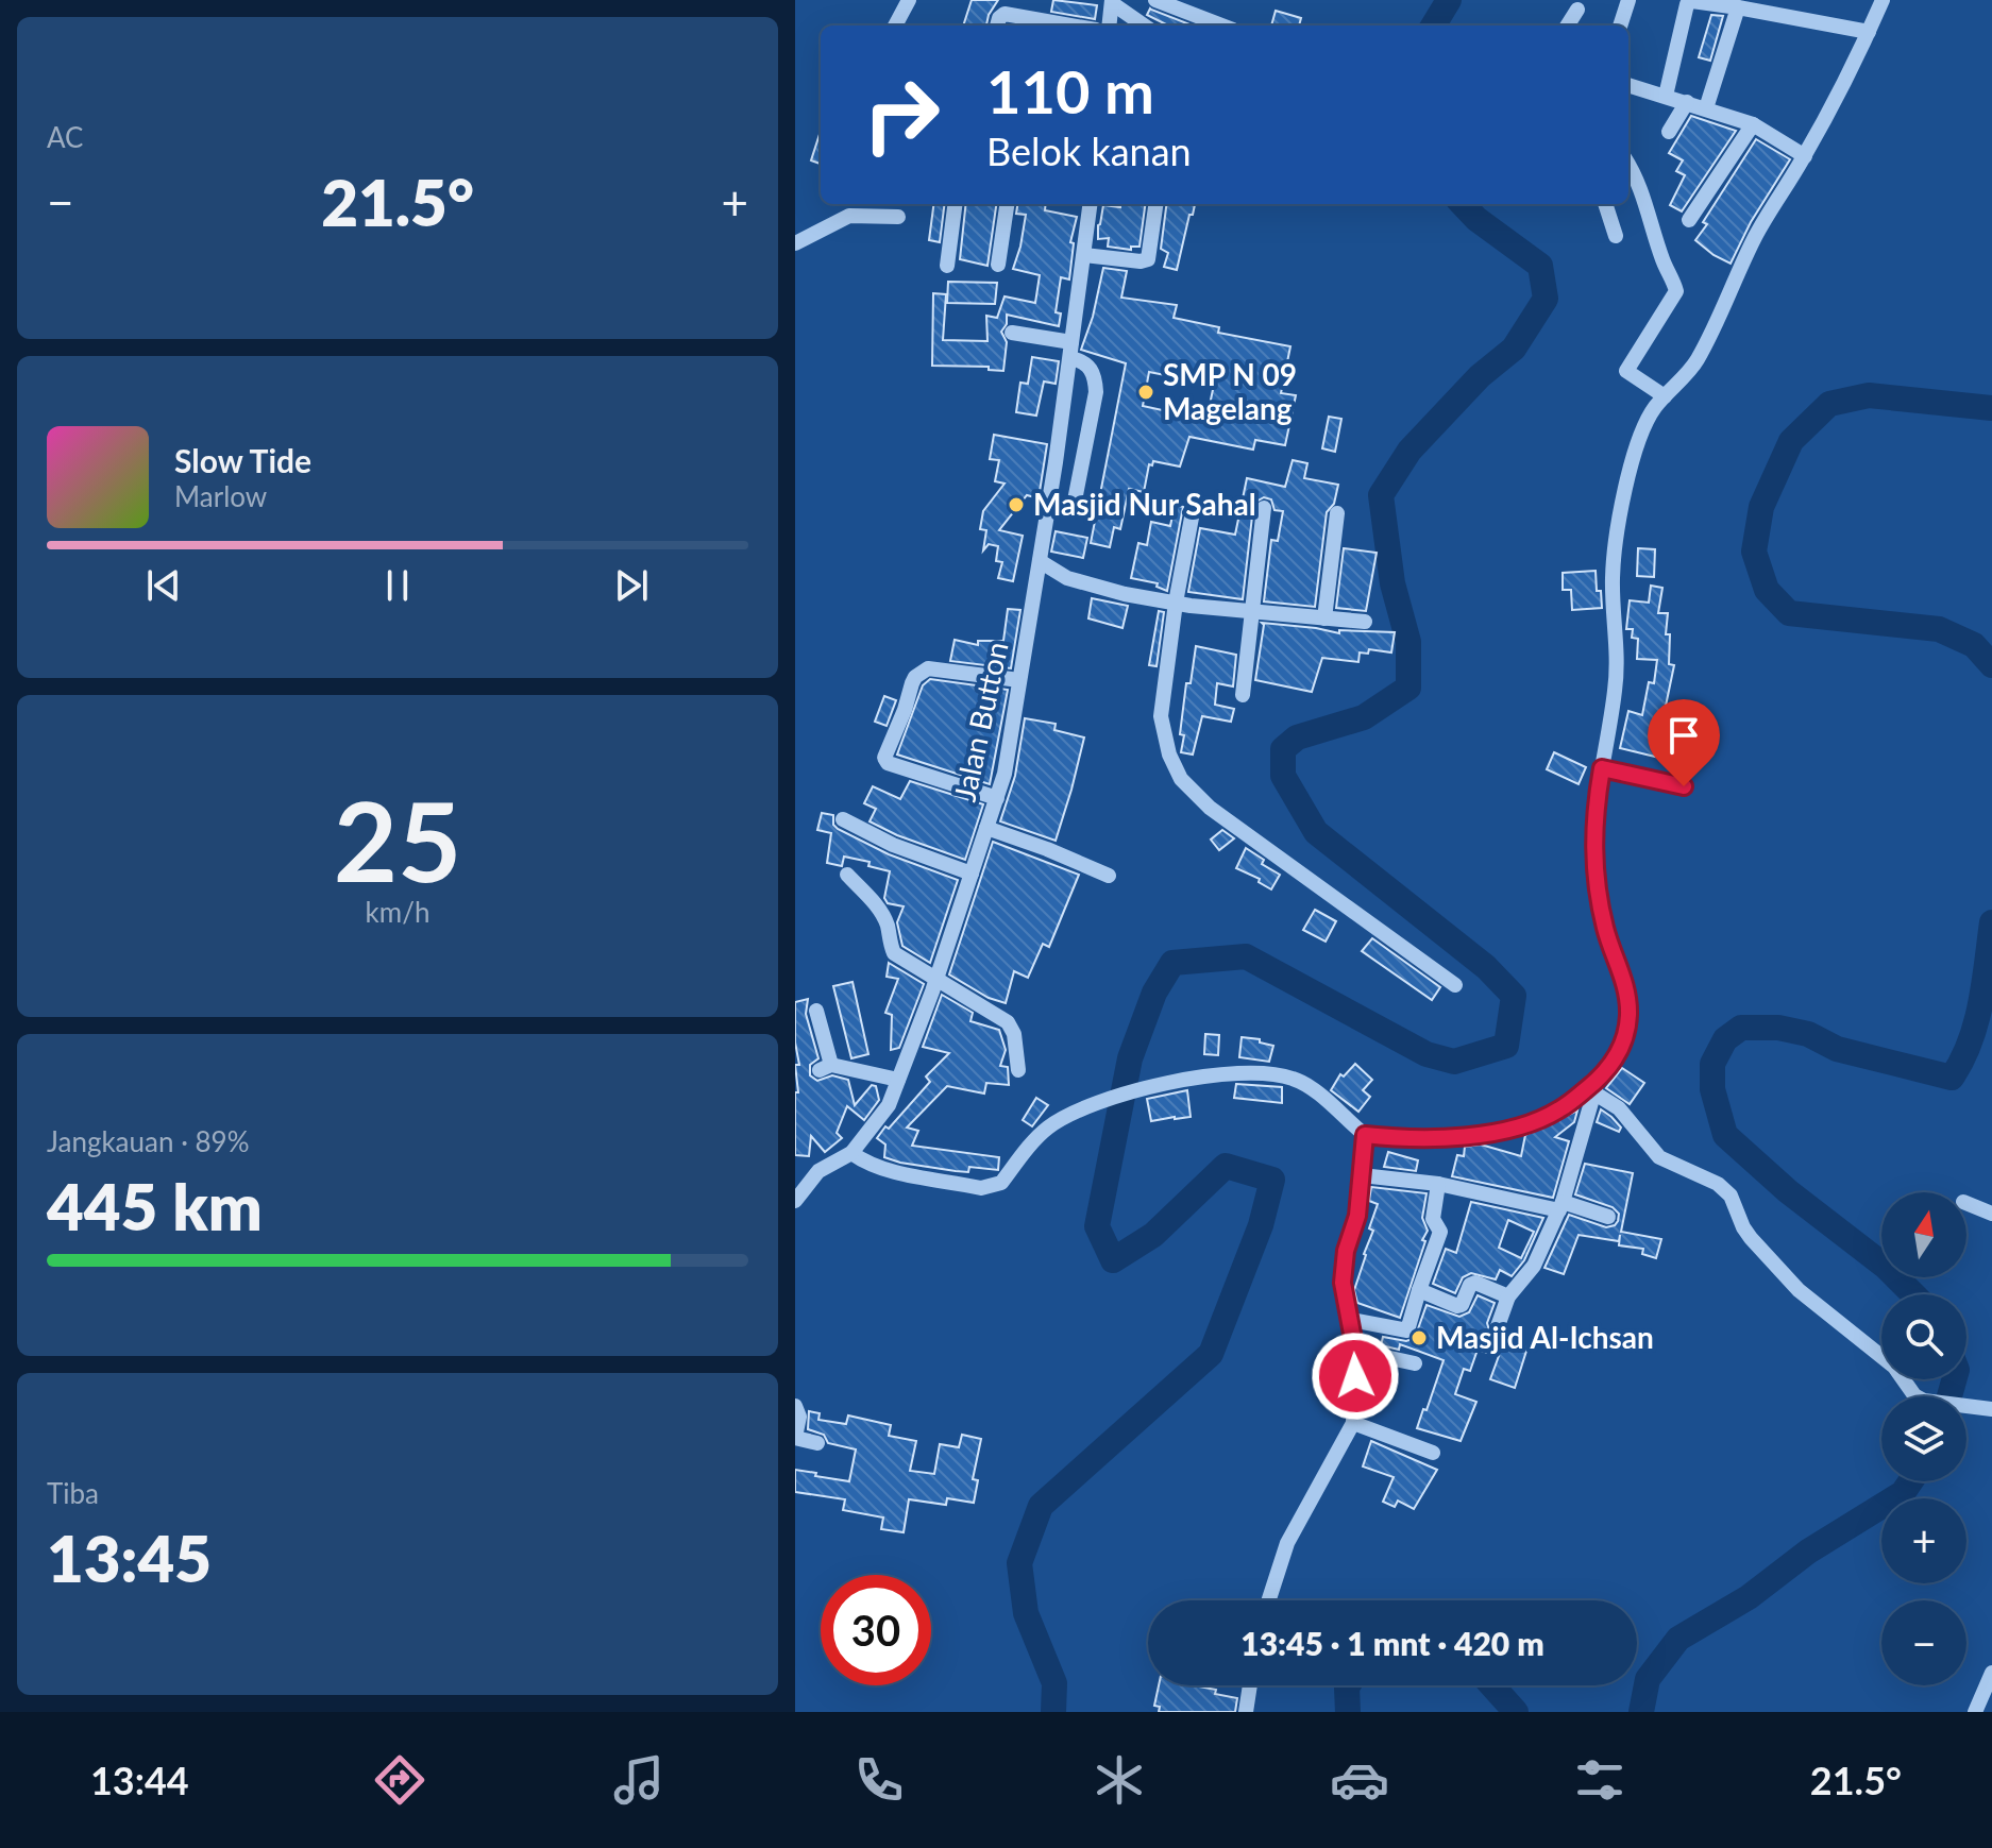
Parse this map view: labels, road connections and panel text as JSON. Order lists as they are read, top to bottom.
{
  "streets": {
    "street": ["Jalan Button"]
  },
  "places": ["SMP N 09 Magelang", "Masjid Nur Sahal", "Masjid Al-Ichsan"],
  "north": "top",
  "page": {
    "tile": [
      "AC",
      ["25", "km/h"],
      ["Jangkauan · 89%", "445 km"],
      ["Tiba", "13:45"]
    ],
    "turn": ["110 m", "Belok kanan"],
    "heat": ["−", "21.5°", "+"],
    "song": ["Slow Tide", "Marlow"],
    "map_buttons": ["+", "−"],
    "limit": "30",
    "trip": "13:45 · 1 mnt · 420 m",
    "tabs": ["13:44", "21.5°"]
  }
}
